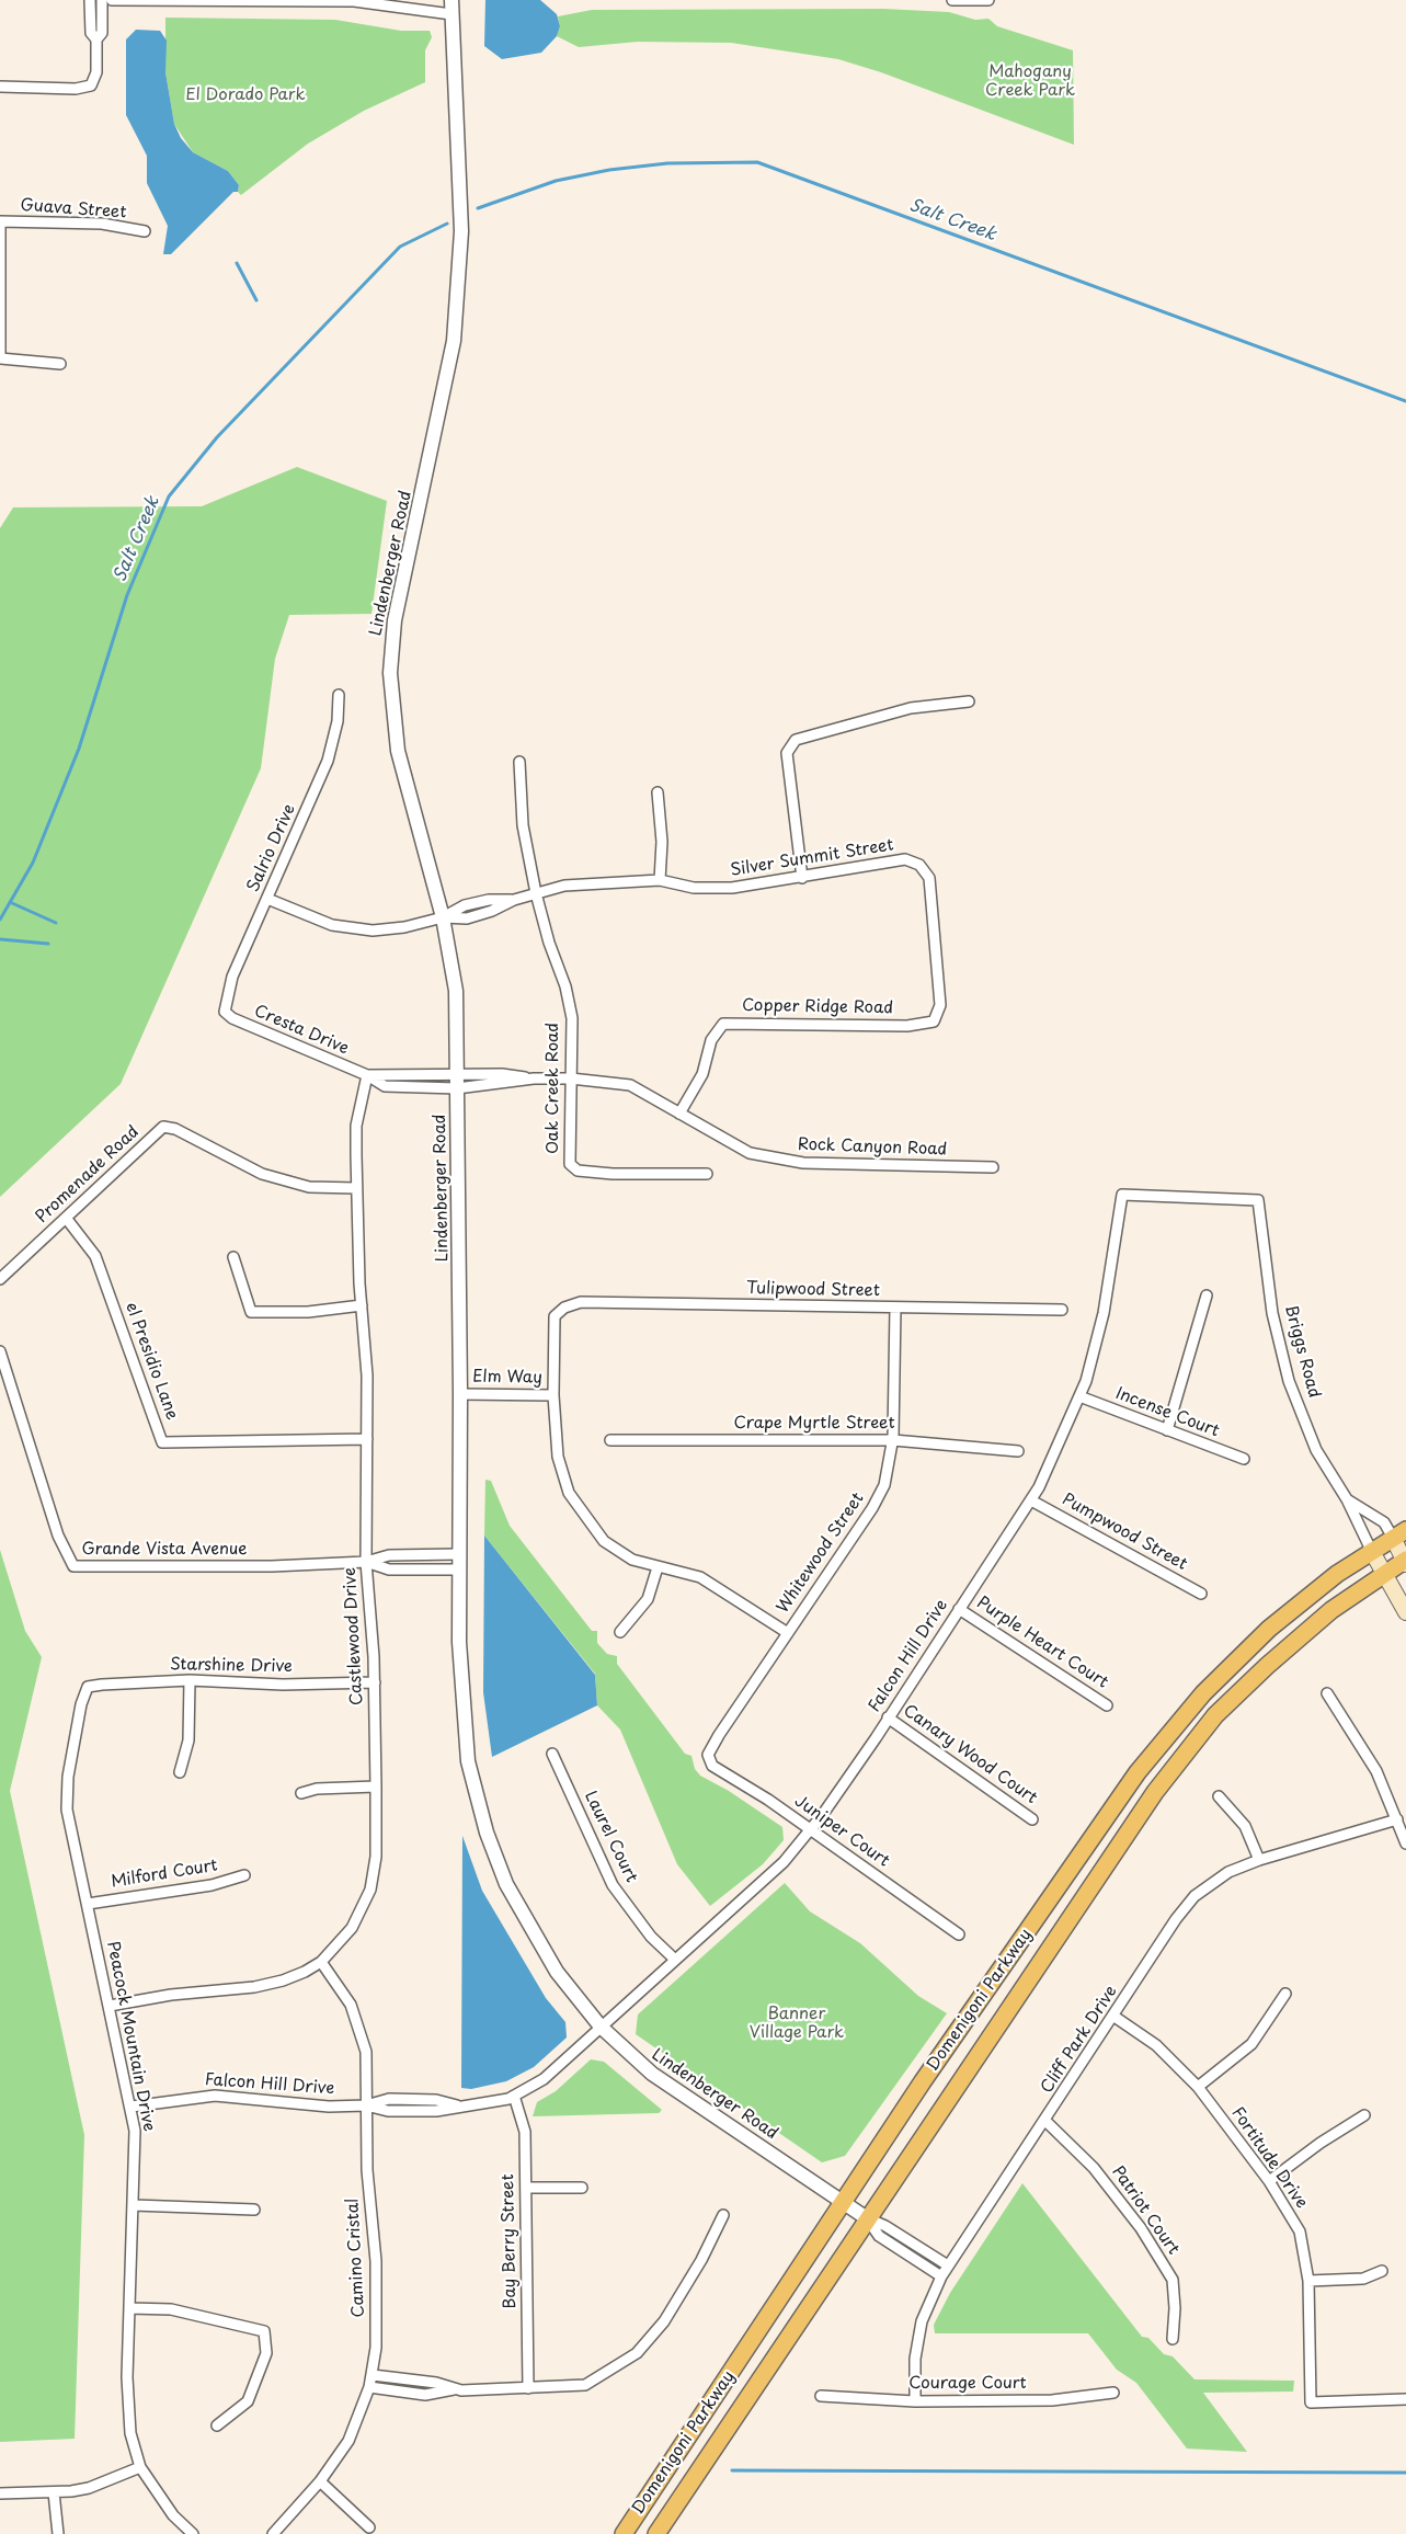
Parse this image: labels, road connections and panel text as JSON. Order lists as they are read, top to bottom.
{
  "streets": {
    "main road": ["Briggs Road", "Domenigoni Parkway"],
    "street": [
      "Guava Street",
      "Lindenberger Road",
      "Salrio Drive",
      "Silver Summit Street",
      "Copper Ridge Road",
      "Cresta Drive",
      "Oak Creek Road",
      "Rock Canyon Road",
      "Promenade Road",
      "Tulipwood Street",
      "el Presidio Lane",
      "Elm Way",
      "Incense Court",
      "Crape Myrtle Street",
      "Pumpwood Street",
      "Grande Vista Avenue",
      "Whitewood Street",
      "Castlewood Drive",
      "Purple Heart Court",
      "Falcon Hill Drive",
      "Starshine Drive",
      "Canary Wood Court",
      "Juniper Court",
      "Laurel Court",
      "Milford Court",
      "Peacock Mountain Drive",
      "Cliff Park Drive",
      "Fortitude Drive",
      "Patriot Court",
      "Bay Berry Street",
      "Camino Cristal",
      "Courage Court"
    ]
  },
  "crossings": [
    ["Lindenberger Road", "Silver Summit Street"],
    ["Lindenberger Road", "Cresta Drive"],
    ["Lindenberger Road", "Rock Canyon Road"],
    ["Lindenberger Road", "Elm Way"],
    ["Lindenberger Road", "Grande Vista Avenue"],
    ["Lindenberger Road", "Falcon Hill Drive"],
    ["Lindenberger Road", "Domenigoni Parkway"],
    ["Salrio Drive", "Silver Summit Street"],
    ["Salrio Drive", "Cresta Drive"],
    ["Silver Summit Street", "Copper Ridge Road"],
    ["Silver Summit Street", "Oak Creek Road"],
    ["Copper Ridge Road", "Rock Canyon Road"],
    ["Cresta Drive", "Rock Canyon Road"],
    ["Cresta Drive", "Castlewood Drive"],
    ["Oak Creek Road", "Rock Canyon Road"],
    ["Promenade Road", "el Presidio Lane"],
    ["Promenade Road", "Castlewood Drive"],
    ["Tulipwood Street", "Elm Way"],
    ["Tulipwood Street", "Whitewood Street"],
    ["Briggs Road", "Falcon Hill Drive"],
    ["Briggs Road", "Domenigoni Parkway"],
    ["el Presidio Lane", "Castlewood Drive"],
    ["Incense Court", "Falcon Hill Drive"],
    ["Crape Myrtle Street", "Whitewood Street"],
    ["Pumpwood Street", "Falcon Hill Drive"],
    ["Grande Vista Avenue", "Castlewood Drive"],
    ["Whitewood Street", "Juniper Court"],
    ["Castlewood Drive", "Starshine Drive"],
    ["Castlewood Drive", "Peacock Mountain Drive"],
    ["Castlewood Drive", "Camino Cristal"],
    ["Purple Heart Court", "Falcon Hill Drive"],
    ["Falcon Hill Drive", "Canary Wood Court"],
    ["Falcon Hill Drive", "Juniper Court"],
    ["Falcon Hill Drive", "Laurel Court"],
    ["Falcon Hill Drive", "Peacock Mountain Drive"],
    ["Falcon Hill Drive", "Bay Berry Street"],
    ["Falcon Hill Drive", "Camino Cristal"],
    ["Starshine Drive", "Peacock Mountain Drive"],
    ["Milford Court", "Peacock Mountain Drive"],
    ["Cliff Park Drive", "Fortitude Drive"],
    ["Cliff Park Drive", "Patriot Court"],
    ["Cliff Park Drive", "Courage Court"]
  ],
  "water": ["Salt Creek"],
  "parks": ["Mahogany Creek Park", "El Dorado Park", "Banner Village Park"]
}
